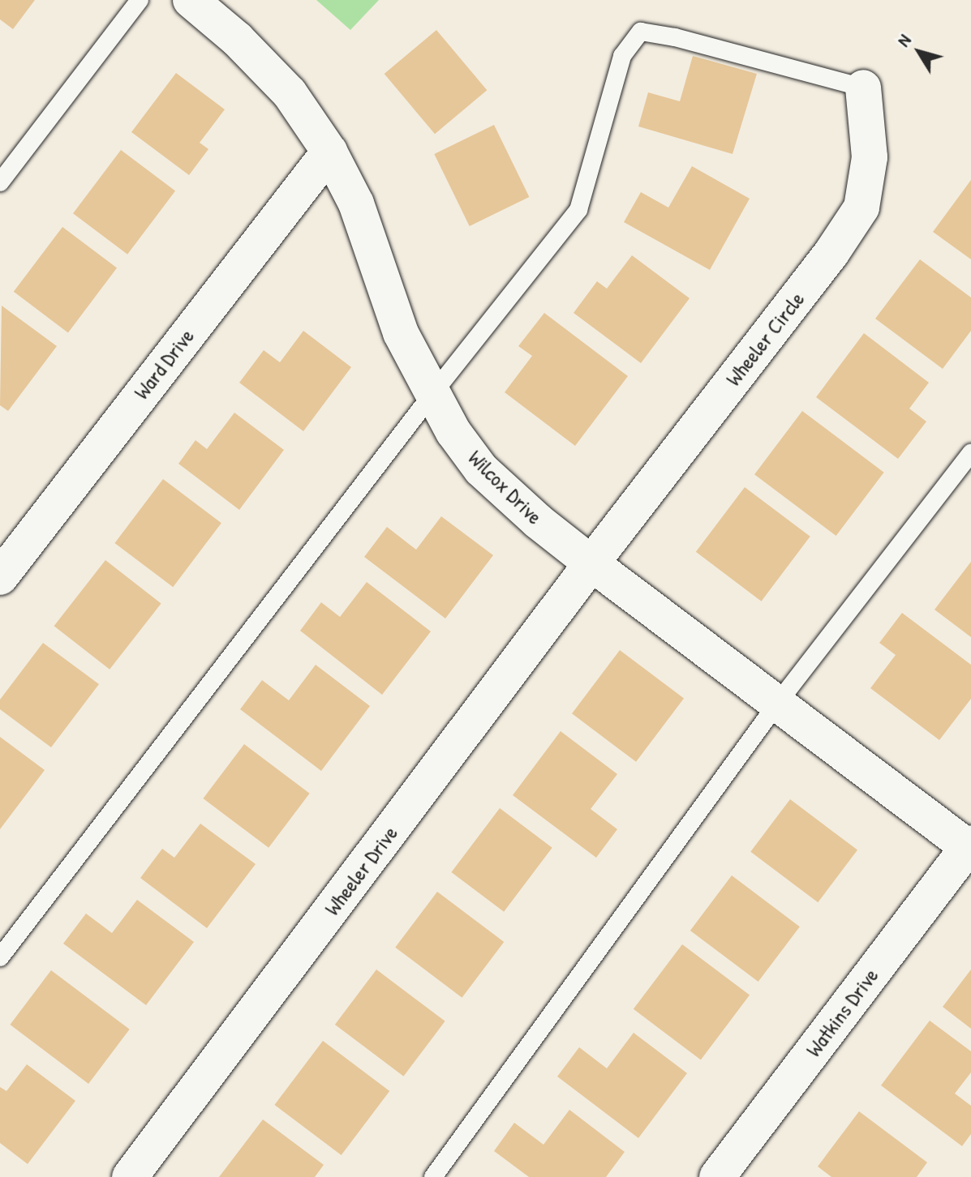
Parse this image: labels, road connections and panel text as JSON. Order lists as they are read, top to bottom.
{
  "streets": {
    "street": [
      "Wheeler Circle",
      "Ward Drive",
      "Wilcox Drive",
      "Wheeler Drive",
      "Watkins Drive"
    ]
  },
  "crossings": [
    ["Wheeler Circle", "Wilcox Drive"],
    ["Wheeler Circle", "Wheeler Drive"],
    ["Ward Drive", "Wilcox Drive"],
    ["Wilcox Drive", "Wheeler Drive"],
    ["Wilcox Drive", "Watkins Drive"]
  ],
  "north": "top left"
}
